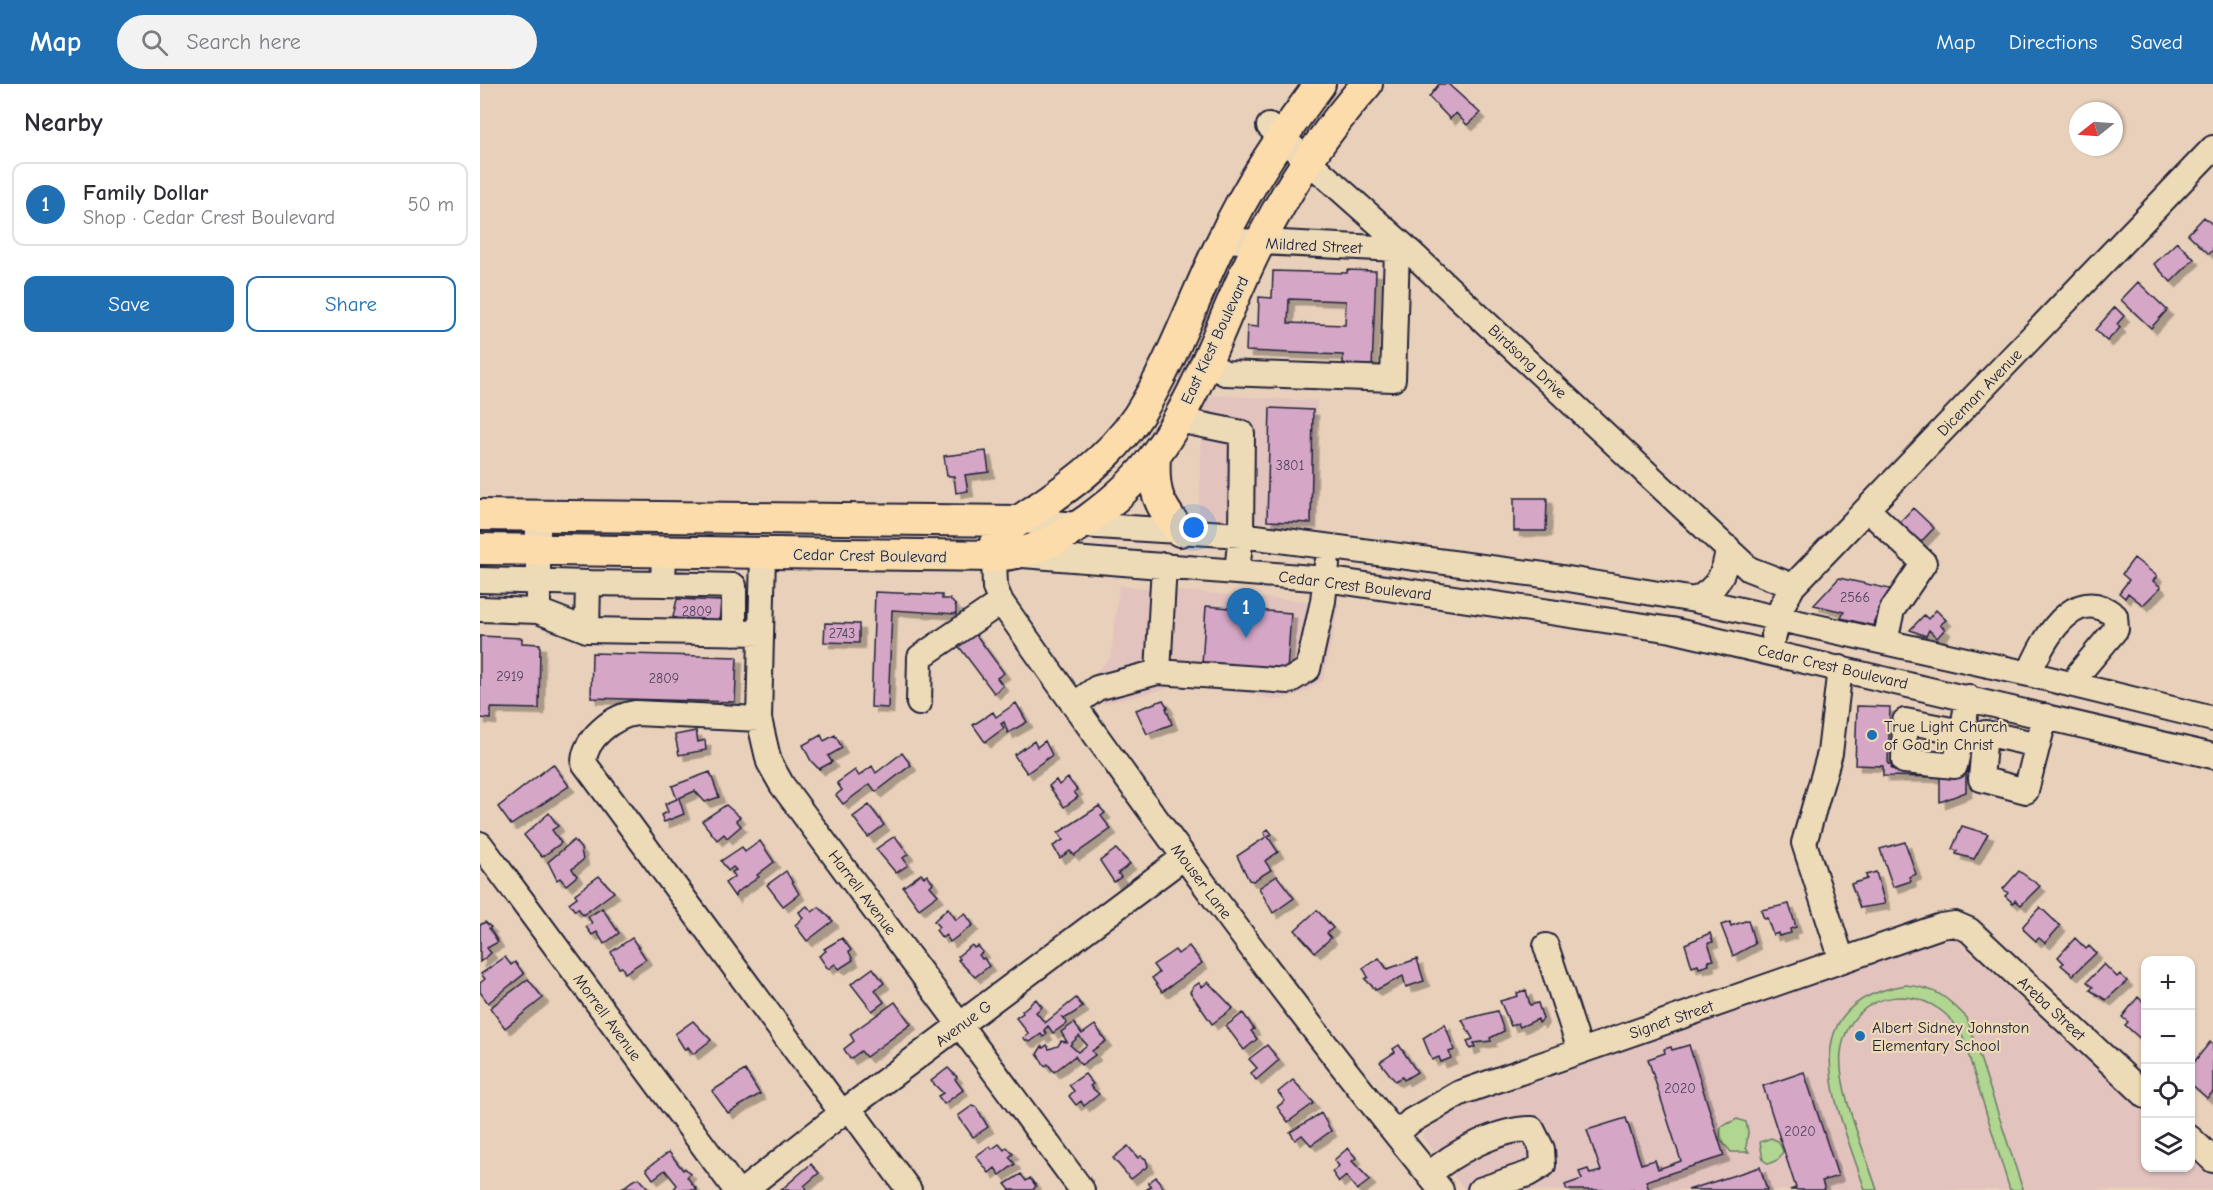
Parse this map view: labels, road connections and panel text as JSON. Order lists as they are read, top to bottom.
{
  "streets": {
    "main road": ["East Kiest Boulevard", "Cedar Crest Boulevard"],
    "street": [
      "Mildred Street",
      "Birdsong Drive",
      "Diceman Avenue",
      "Mouser Lane",
      "Harrell Avenue",
      "Areba Street",
      "Morrell Avenue",
      "Signet Street",
      "Avenue G"
    ]
  },
  "crossings": [
    ["Mildred Street", "East Kiest Boulevard"],
    ["Mildred Street", "Birdsong Drive"],
    ["East Kiest Boulevard", "Birdsong Drive"],
    ["East Kiest Boulevard", "Cedar Crest Boulevard"],
    ["East Kiest Boulevard", "Mouser Lane"],
    ["Birdsong Drive", "Diceman Avenue"],
    ["Diceman Avenue", "Cedar Crest Boulevard"],
    ["Cedar Crest Boulevard", "Mouser Lane"],
    ["Cedar Crest Boulevard", "Harrell Avenue"],
    ["Mouser Lane", "Signet Street"],
    ["Mouser Lane", "Avenue G"],
    ["Harrell Avenue", "Avenue G"],
    ["Areba Street", "Signet Street"]
  ],
  "places": ["True Light Church of God in Christ", "Albert Sidney Johnston Elementary School"],
  "house_numbers": [
    "3801",
    "2566",
    "2809",
    "2743",
    "2919",
    "2809",
    "2020",
    "2020"
  ],
  "north": "left",
  "page": {
    "header": "Map",
    "search": "Search here",
    "nav": ["Map", "Directions", "Saved"],
    "heading": "Nearby",
    "list": [
      {
        "mark": "1",
        "name": "Family Dollar",
        "note": "Shop · Cedar Crest Boulevard",
        "value": "50 m"
      }
    ],
    "buttons": ["Save", "Share"],
    "pins": "1",
    "map_buttons": ["+", "−"]
  }
}
